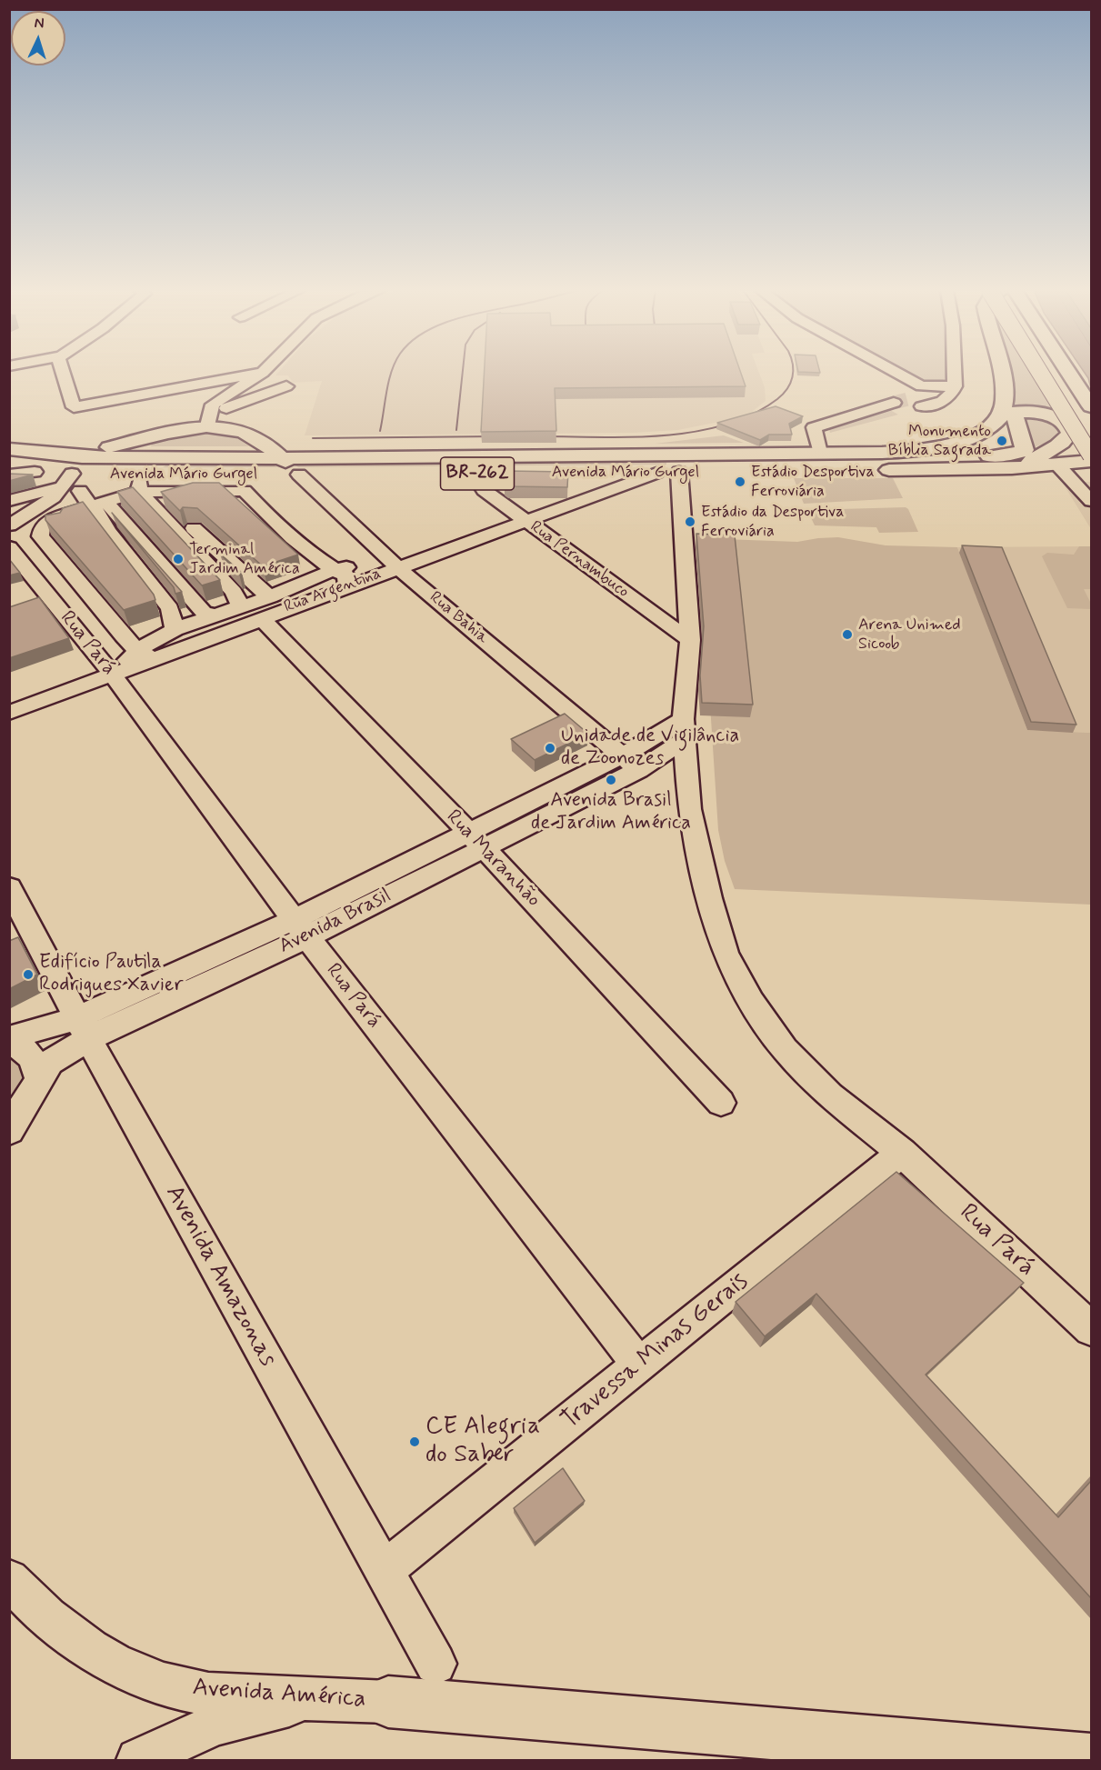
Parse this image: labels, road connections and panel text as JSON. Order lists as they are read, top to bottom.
{
  "streets": {
    "main road": ["Avenida Mário Gurgel", "BR-262"],
    "street": [
      "Rua Pernambuco",
      "Rua Argentina",
      "Rua Bahia",
      "Rua Pará",
      "Rua Maranhão",
      "Avenida Brasil",
      "Avenida Amazonas",
      "Travessa Minas Gerais",
      "Avenida América"
    ]
  },
  "crossings": [
    ["Avenida Mário Gurgel", "BR-262"],
    ["Avenida Mário Gurgel", "Rua Pernambuco"],
    ["Avenida Mário Gurgel", "Rua Argentina"],
    ["Avenida Mário Gurgel", "Rua Bahia"],
    ["Avenida Mário Gurgel", "Rua Pará"],
    ["Rua Pernambuco", "Rua Argentina"],
    ["Rua Pernambuco", "Rua Pará"],
    ["Rua Argentina", "Rua Bahia"],
    ["Rua Argentina", "Rua Pará"],
    ["Rua Argentina", "Rua Maranhão"],
    ["Rua Bahia", "Avenida Brasil"],
    ["Rua Pará", "Avenida Brasil"],
    ["Rua Pará", "Travessa Minas Gerais"],
    ["Rua Maranhão", "Avenida Brasil"],
    ["Avenida Brasil", "Avenida Amazonas"],
    ["Avenida Amazonas", "Travessa Minas Gerais"]
  ],
  "places": [
    "Monumento Bíblia Sagrada",
    "Estádio Desportiva Ferroviária",
    "Estádio da Desportiva Ferroviária",
    "Terminal Jardim América",
    "Arena Unimed Sicoob",
    "Unidade de Vigilância de Zoonozes",
    "Avenida Brasil de Jardim América",
    "Edifício Pautila Rodrigues Xavier",
    "CE Alegria do Saber"
  ],
  "north": "top"
}
